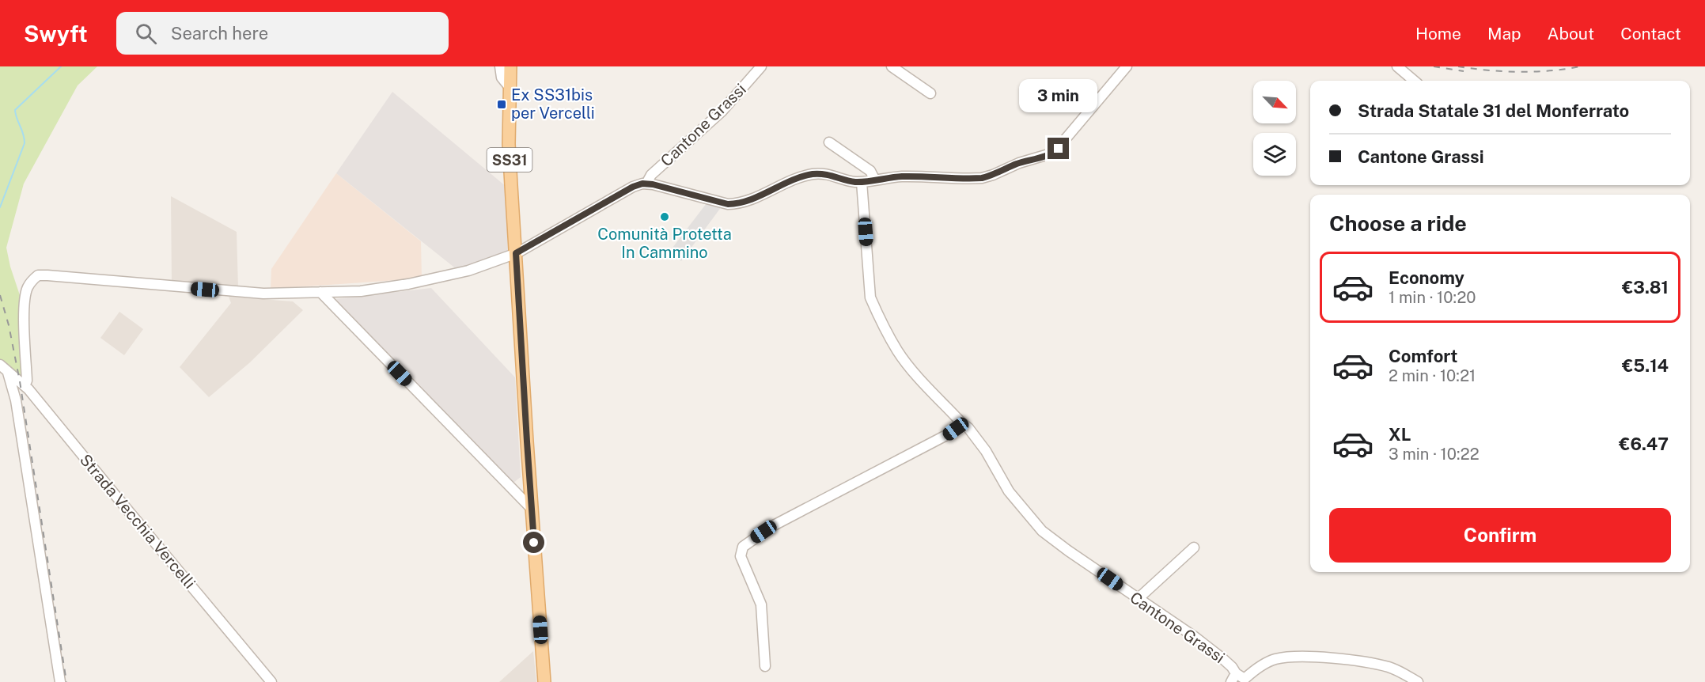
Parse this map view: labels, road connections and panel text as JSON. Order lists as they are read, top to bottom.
{
  "streets": {
    "main road": ["SS31"],
    "street": ["Cantone Grassi", "Strada Vecchia Vercelli"]
  },
  "crossings": [
    ["Cantone Grassi", "SS31"],
    ["Cantone Grassi", "Strada Vecchia Vercelli"]
  ],
  "places": {
    "transit": ["Ex SS31bis per Vercelli"],
    "other": ["Comunità Protetta In Cammino"]
  },
  "north": "bottom right",
  "page": {
    "header": "Swyft",
    "search": "Search here",
    "nav": [
      "Home",
      "Map",
      "About",
      "Contact"
    ],
    "bubble": "3 min",
    "banner": ["Strada Statale 31 del Monferrato", "Cantone Grassi"],
    "heading": "Choose a ride",
    "list": [
      {
        "name": "Economy",
        "note": "1 min · 10:20",
        "value": "€3.81"
      },
      {
        "name": "Comfort",
        "note": "2 min · 10:21",
        "value": "€5.14"
      },
      {
        "name": "XL",
        "note": "3 min · 10:22",
        "value": "€6.47"
      }
    ],
    "buttons": "Confirm"
  }
}
